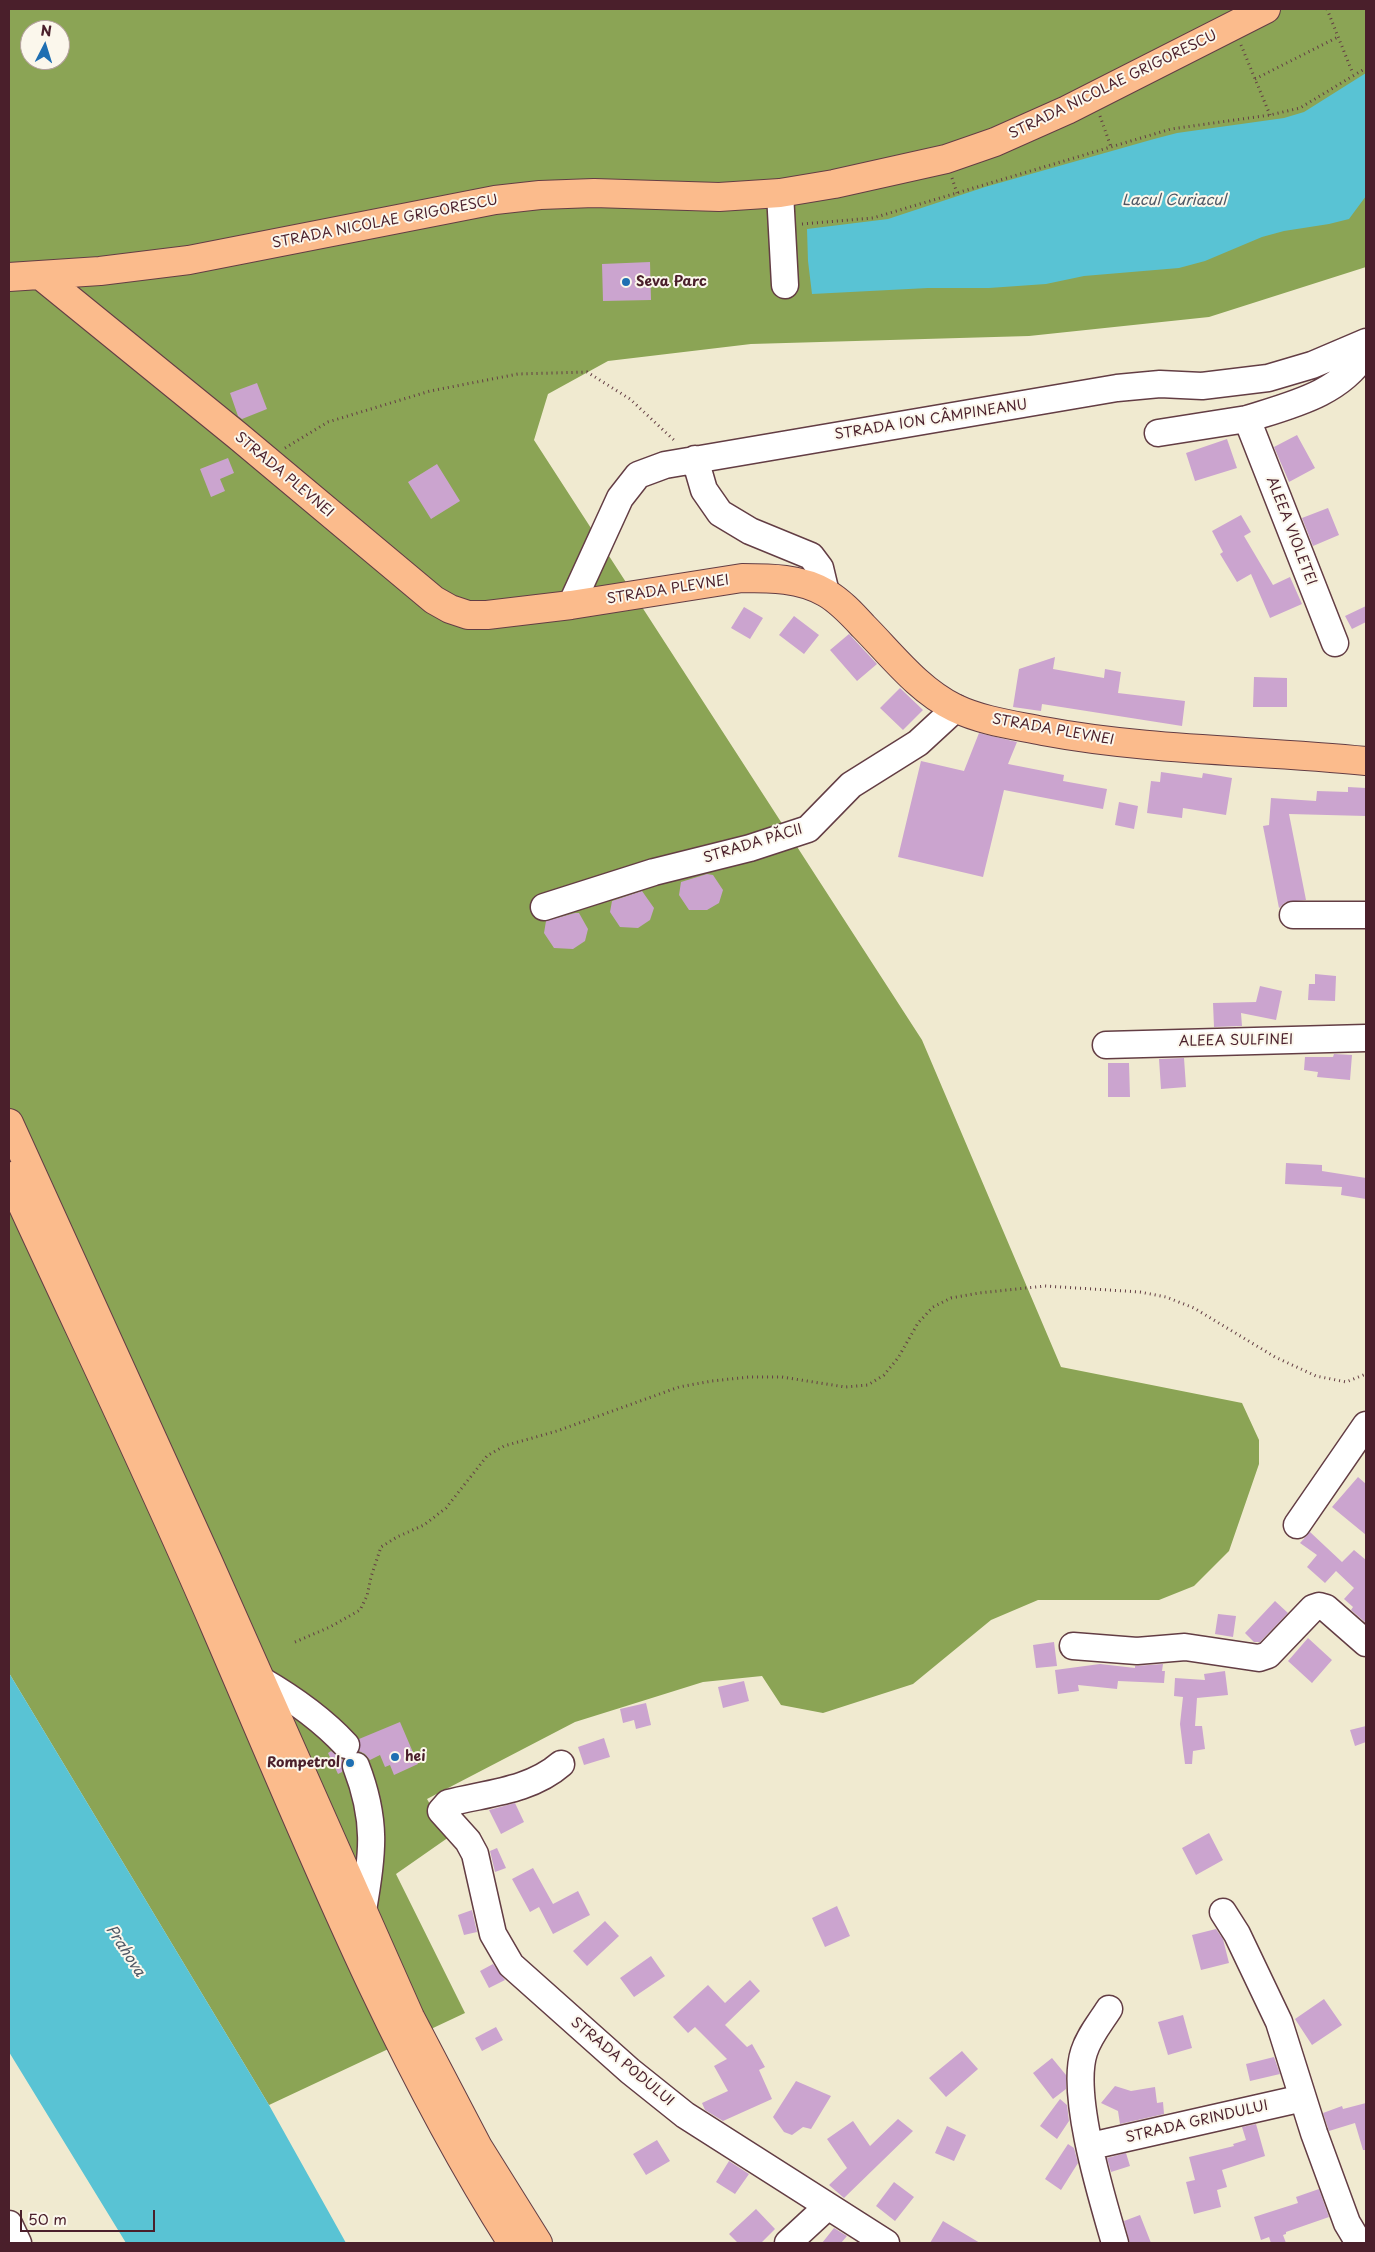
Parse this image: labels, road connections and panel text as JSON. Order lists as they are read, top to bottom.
{
  "streets": {
    "main road": ["STRADA NICOLAE GRIGORESCU", "STRADA PLEVNEI"],
    "street": [
      "STRADA ION CÂMPINEANU",
      "ALEEA VIOLETEI",
      "STRADA PĂCII",
      "ALEEA SULFINEI",
      "STRADA PODULUI",
      "STRADA GRINDULUI"
    ]
  },
  "crossings": [
    ["STRADA NICOLAE GRIGORESCU", "STRADA PLEVNEI"],
    ["STRADA ION CÂMPINEANU", "STRADA PLEVNEI"],
    ["STRADA PLEVNEI", "STRADA PĂCII"]
  ],
  "water": ["Lacul Curiacul", "Prahova"],
  "places": ["Seva Parc", "hei", "Rompetrol"],
  "scale_bar": "50 m",
  "north": "top"
}
